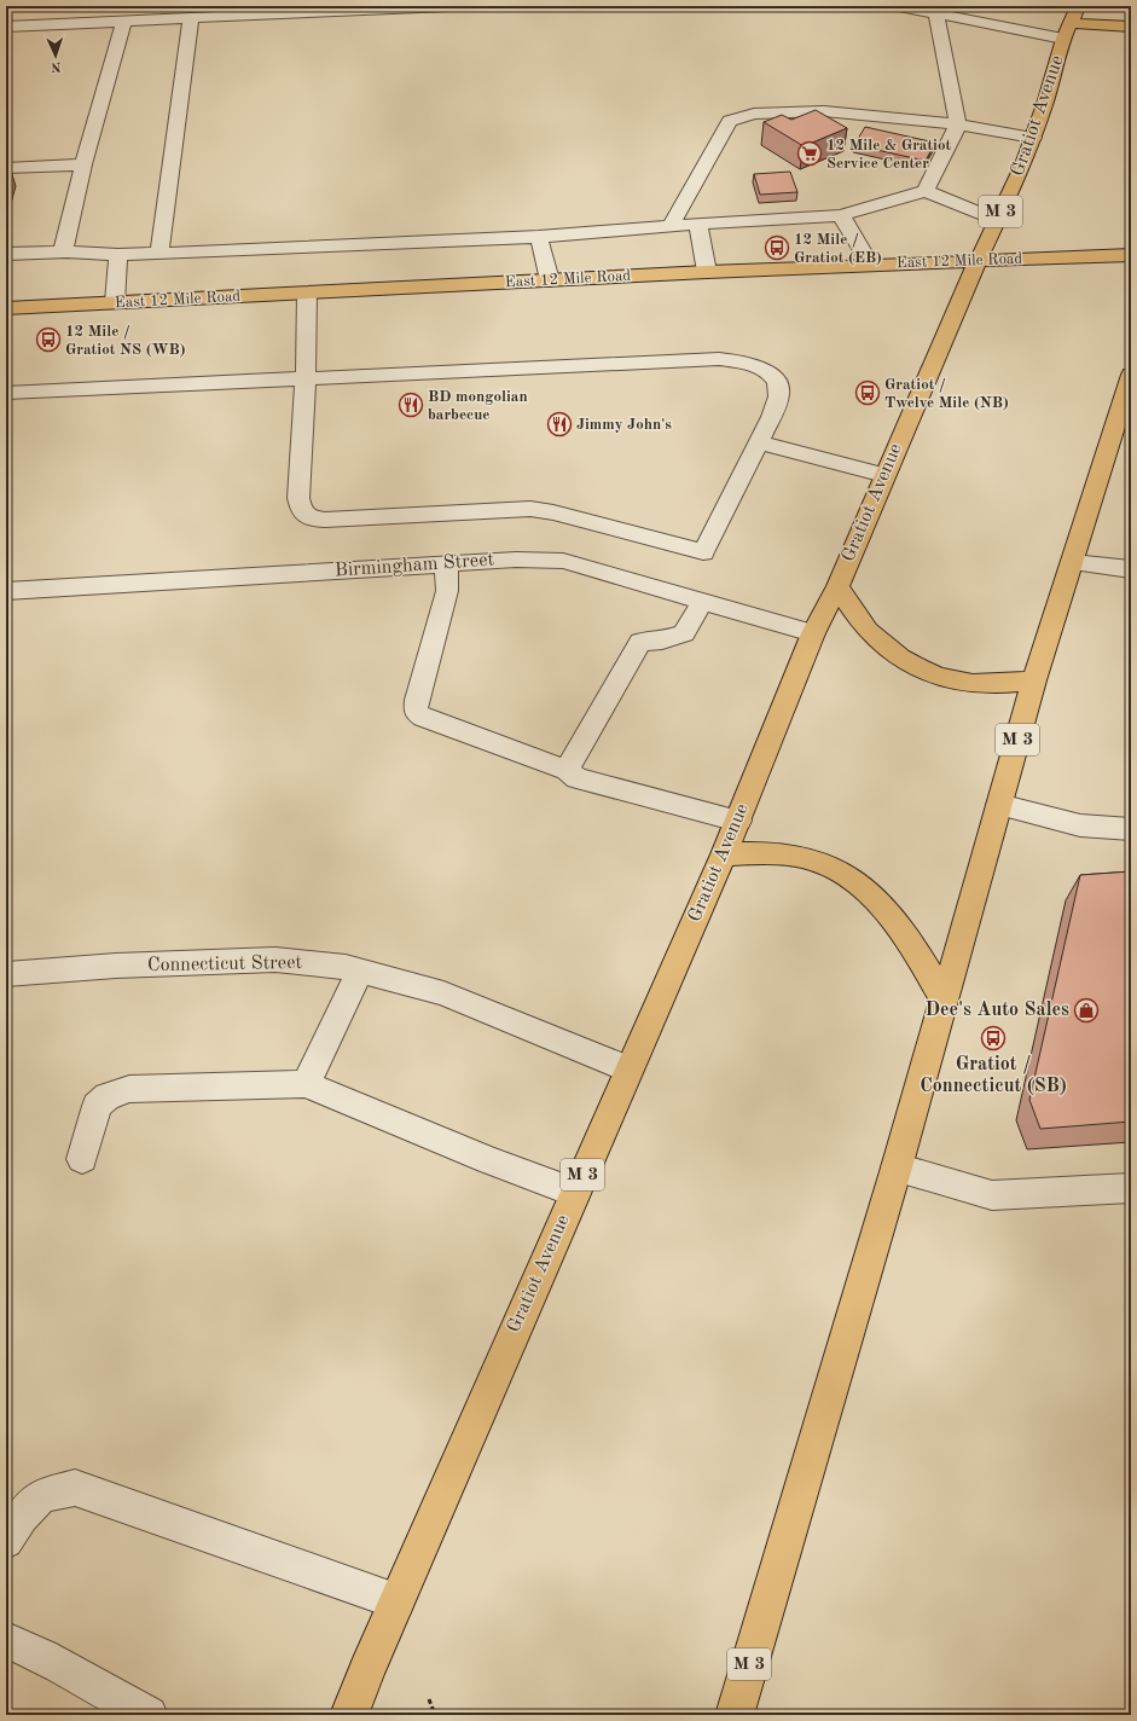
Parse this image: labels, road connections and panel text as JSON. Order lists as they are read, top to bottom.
{
  "streets": {
    "main road": ["Gratiot Avenue", "M 3", "East 12 Mile Road"],
    "street": ["Birmingham Street", "Connecticut Street"]
  },
  "crossings": [
    ["Gratiot Avenue", "East 12 Mile Road"],
    ["Gratiot Avenue", "Birmingham Street"],
    ["Gratiot Avenue", "Connecticut Street"]
  ],
  "places": {
    "supermarket": ["12 Mile & Gratiot Service Center"],
    "bus stop": [
      "12 Mile / Gratiot (EB)",
      "12 Mile / Gratiot NS (WB)",
      "Gratiot / Twelve Mile (NB)",
      "Gratiot / Connecticut (SB)"
    ],
    "restaurant": ["BD mongolian barbecue", "Jimmy John's"],
    "shop": ["Dee's Auto Sales"]
  },
  "north": "bottom"
}
